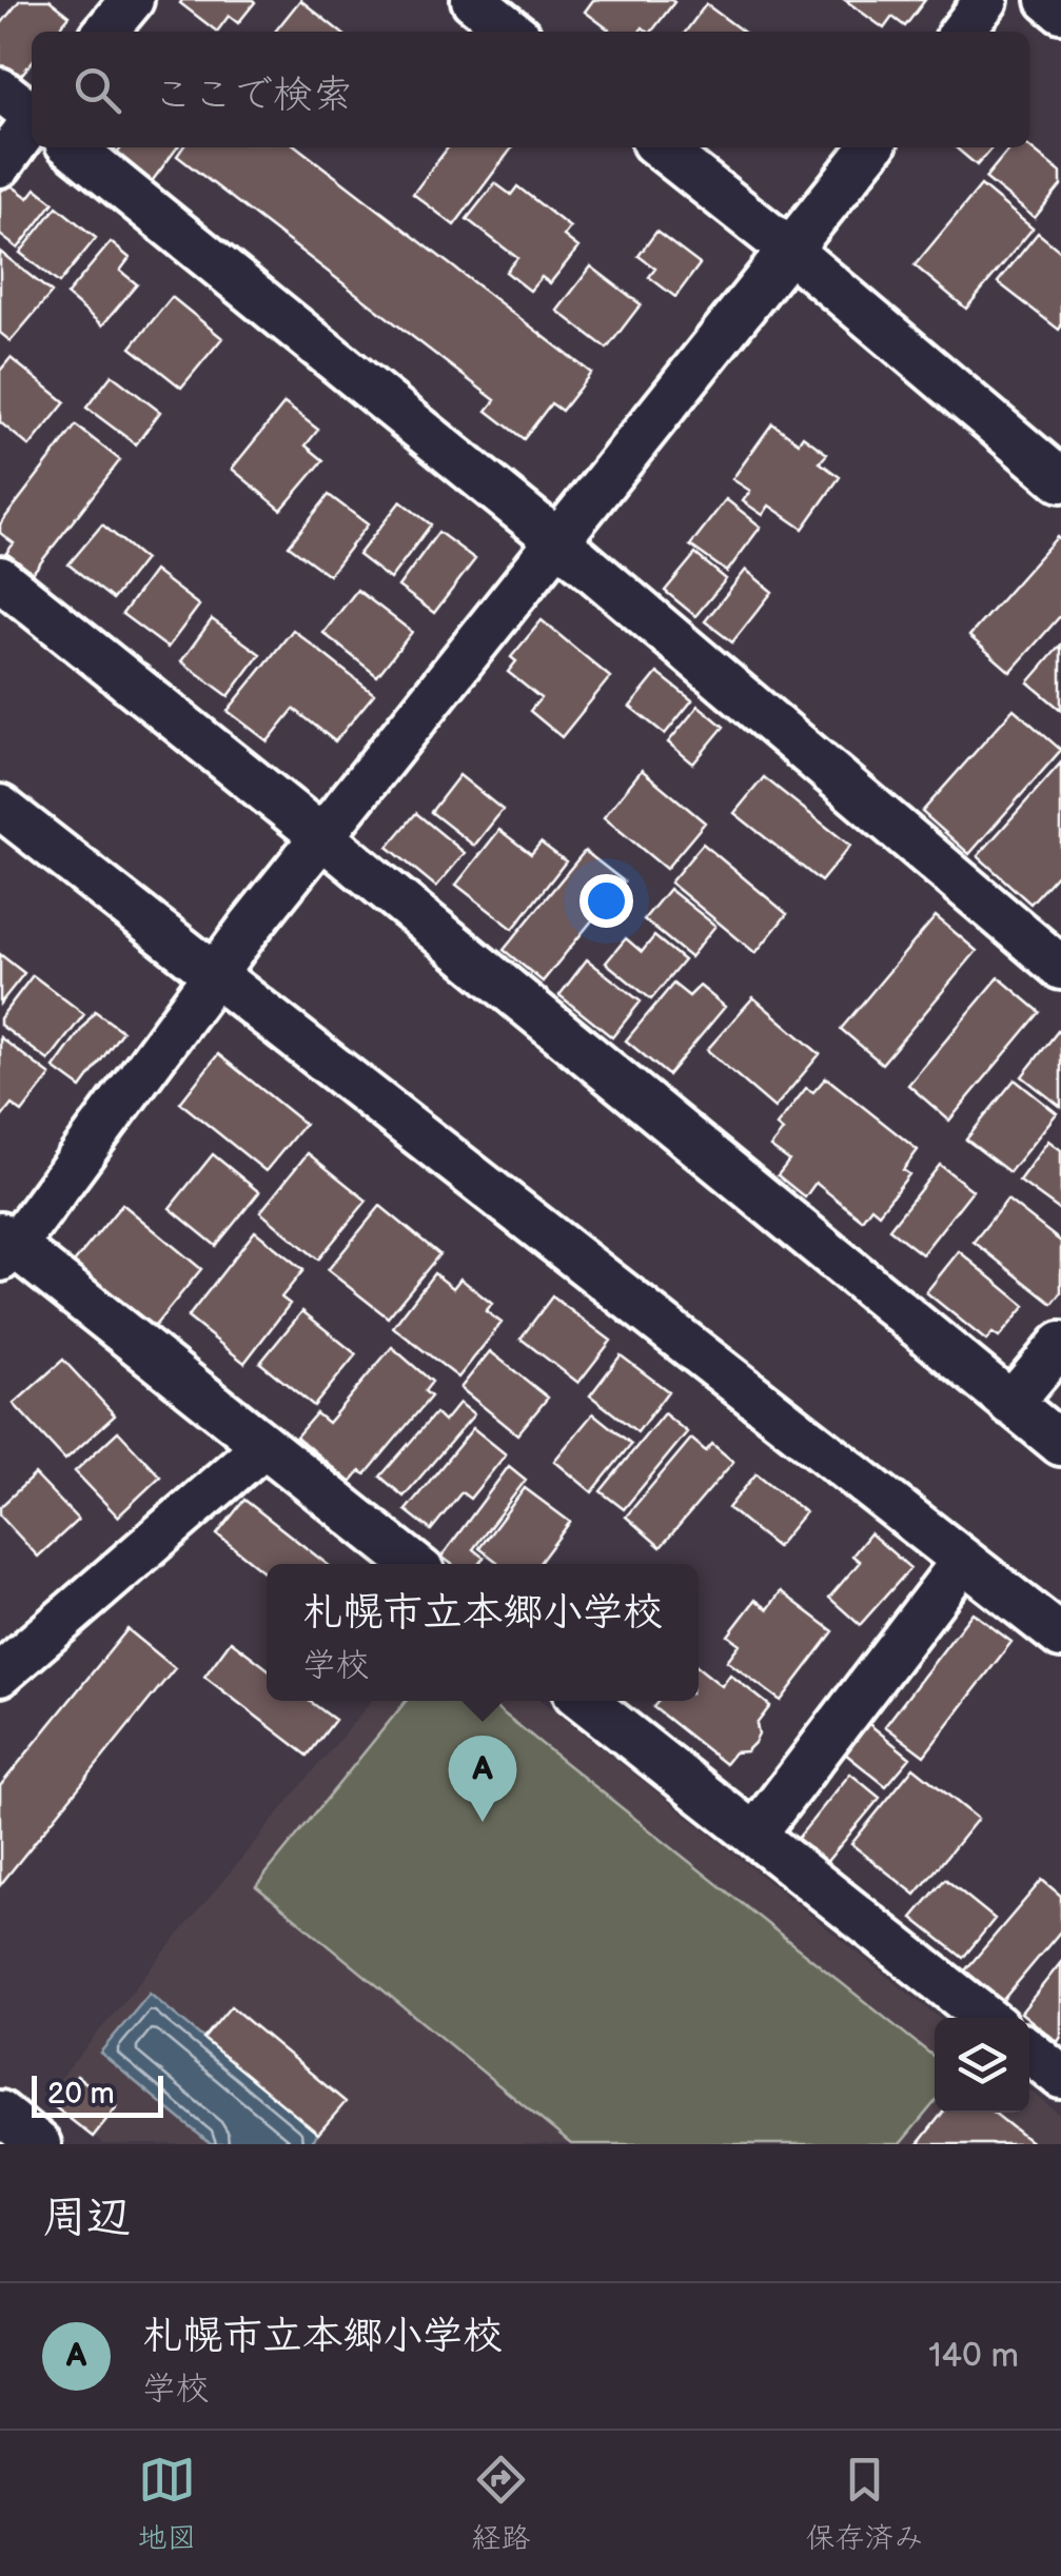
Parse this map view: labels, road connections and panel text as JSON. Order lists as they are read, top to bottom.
{
  "scale_bar": "20 m",
  "page": {
    "search": "ここで検索",
    "popup": ["札幌市立本郷小学校", "学校"],
    "pins": "A",
    "scale": "20 m",
    "heading": "周辺",
    "list": [
      {
        "mark": "A",
        "name": "札幌市立本郷小学校",
        "note": "学校",
        "value": "140 m"
      }
    ],
    "nav": ["地図", "経路", "保存済み"]
  }
}
